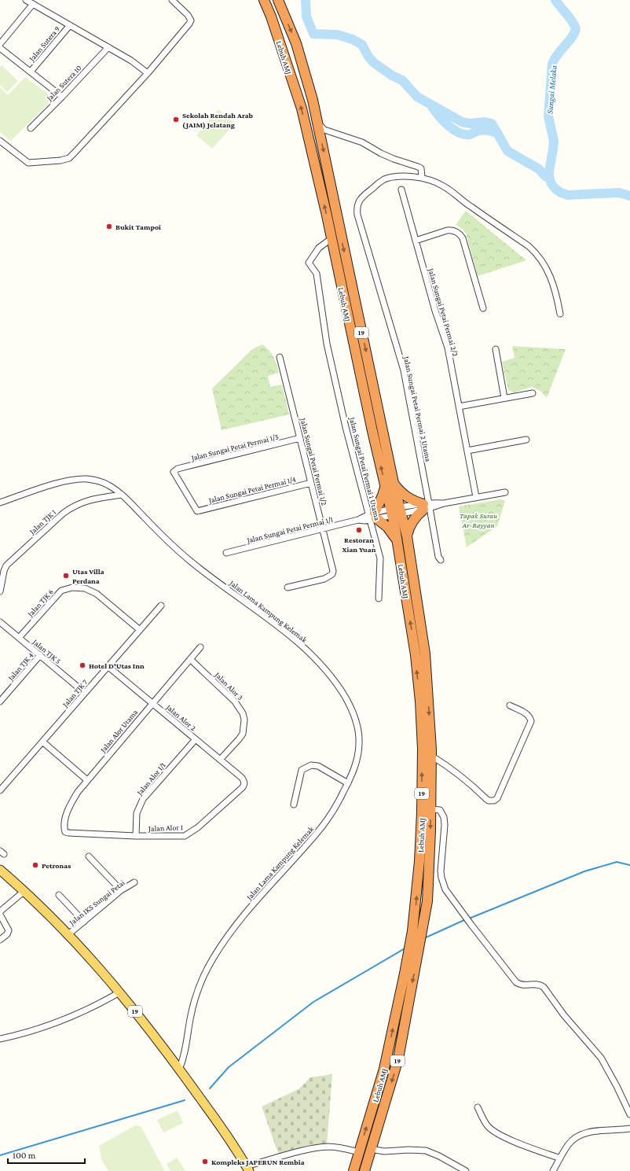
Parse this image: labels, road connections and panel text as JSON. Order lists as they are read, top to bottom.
{
  "streets": {
    "highway": ["Lebuh AMJ", "19"],
    "street": [
      "Jalan Sutera 9",
      "Jalan Sutera 10",
      "Jalan Sungai Petai Permai 2/2",
      "Jalan Sungai Petai Permai 2 Utama",
      "Jalan Sungai Petai Permai 1/5",
      "Jalan Sungai Petai Permai 1/2",
      "Jalan Sungai Petai Permai 1 Utama",
      "Jalan Sungai Petai Permai 1/4",
      "Jalan TJK 1",
      "Jalan Sungai Petai Permai 1/1",
      "Jalan TJK 6",
      "Jalan Lama Kampung Kelemak",
      "Jalan TJK 5",
      "Jalan TJK 4",
      "Jalan Alor 3",
      "Jalan TJK 7",
      "Jalan Alor 2",
      "Jalan Alor Utama",
      "Jalan Alor 1/1",
      "Jalan Alor 1",
      "Jalan IKS Sungai Petai"
    ]
  },
  "crossings": [
    ["Lebuh AMJ", "Jalan Sungai Petai Permai 1 Utama"],
    ["Lebuh AMJ", "Jalan Sungai Petai Permai 1/1"],
    ["Jalan Sungai Petai Permai 2/2", "Jalan Sungai Petai Permai 1/1"],
    ["19", "Jalan Lama Kampung Kelemak"],
    ["19", "Jalan IKS Sungai Petai"],
    ["Jalan Sungai Petai Permai 2 Utama", "Jalan Sungai Petai Permai 1/1"],
    ["Jalan Sungai Petai Permai 1/5", "Jalan Sungai Petai Permai 1/2"],
    ["Jalan Sungai Petai Permai 1/5", "Jalan Sungai Petai Permai 1/4"],
    ["Jalan Sungai Petai Permai 1/2", "Jalan Sungai Petai Permai 1/4"],
    ["Jalan Sungai Petai Permai 1/2", "Jalan Sungai Petai Permai 1/1"],
    ["Jalan Sungai Petai Permai 1 Utama", "Jalan Sungai Petai Permai 1/1"],
    ["Jalan TJK 1", "Jalan Lama Kampung Kelemak"],
    ["Jalan TJK 6", "Jalan TJK 5"],
    ["Jalan TJK 6", "Jalan TJK 7"],
    ["Jalan TJK 5", "Jalan TJK 4"],
    ["Jalan TJK 5", "Jalan TJK 7"],
    ["Jalan Alor 3", "Jalan Alor 2"],
    ["Jalan Alor 3", "Jalan Alor Utama"],
    ["Jalan TJK 7", "Jalan Alor 2"],
    ["Jalan Alor 2", "Jalan Alor Utama"],
    ["Jalan Alor 2", "Jalan Alor 1/1"],
    ["Jalan Alor 2", "Jalan Alor 1"],
    ["Jalan Alor Utama", "Jalan Alor 1"],
    ["Jalan Alor 1/1", "Jalan Alor 1"]
  ],
  "water": ["Sungai Melaka"],
  "parks": ["Tapak Surau Ar-Rayyan"],
  "places": [
    "Sekolah Rendah Arab (JAIM) Jelatang",
    "Bukit Tampoi",
    "Restoran Xian Yuan",
    "Utas Villa Perdana",
    "Hotel D'Utas Inn",
    "Petronas",
    "Kompleks JAPERUN Rembia"
  ],
  "scale_bar": "100 m"
}
